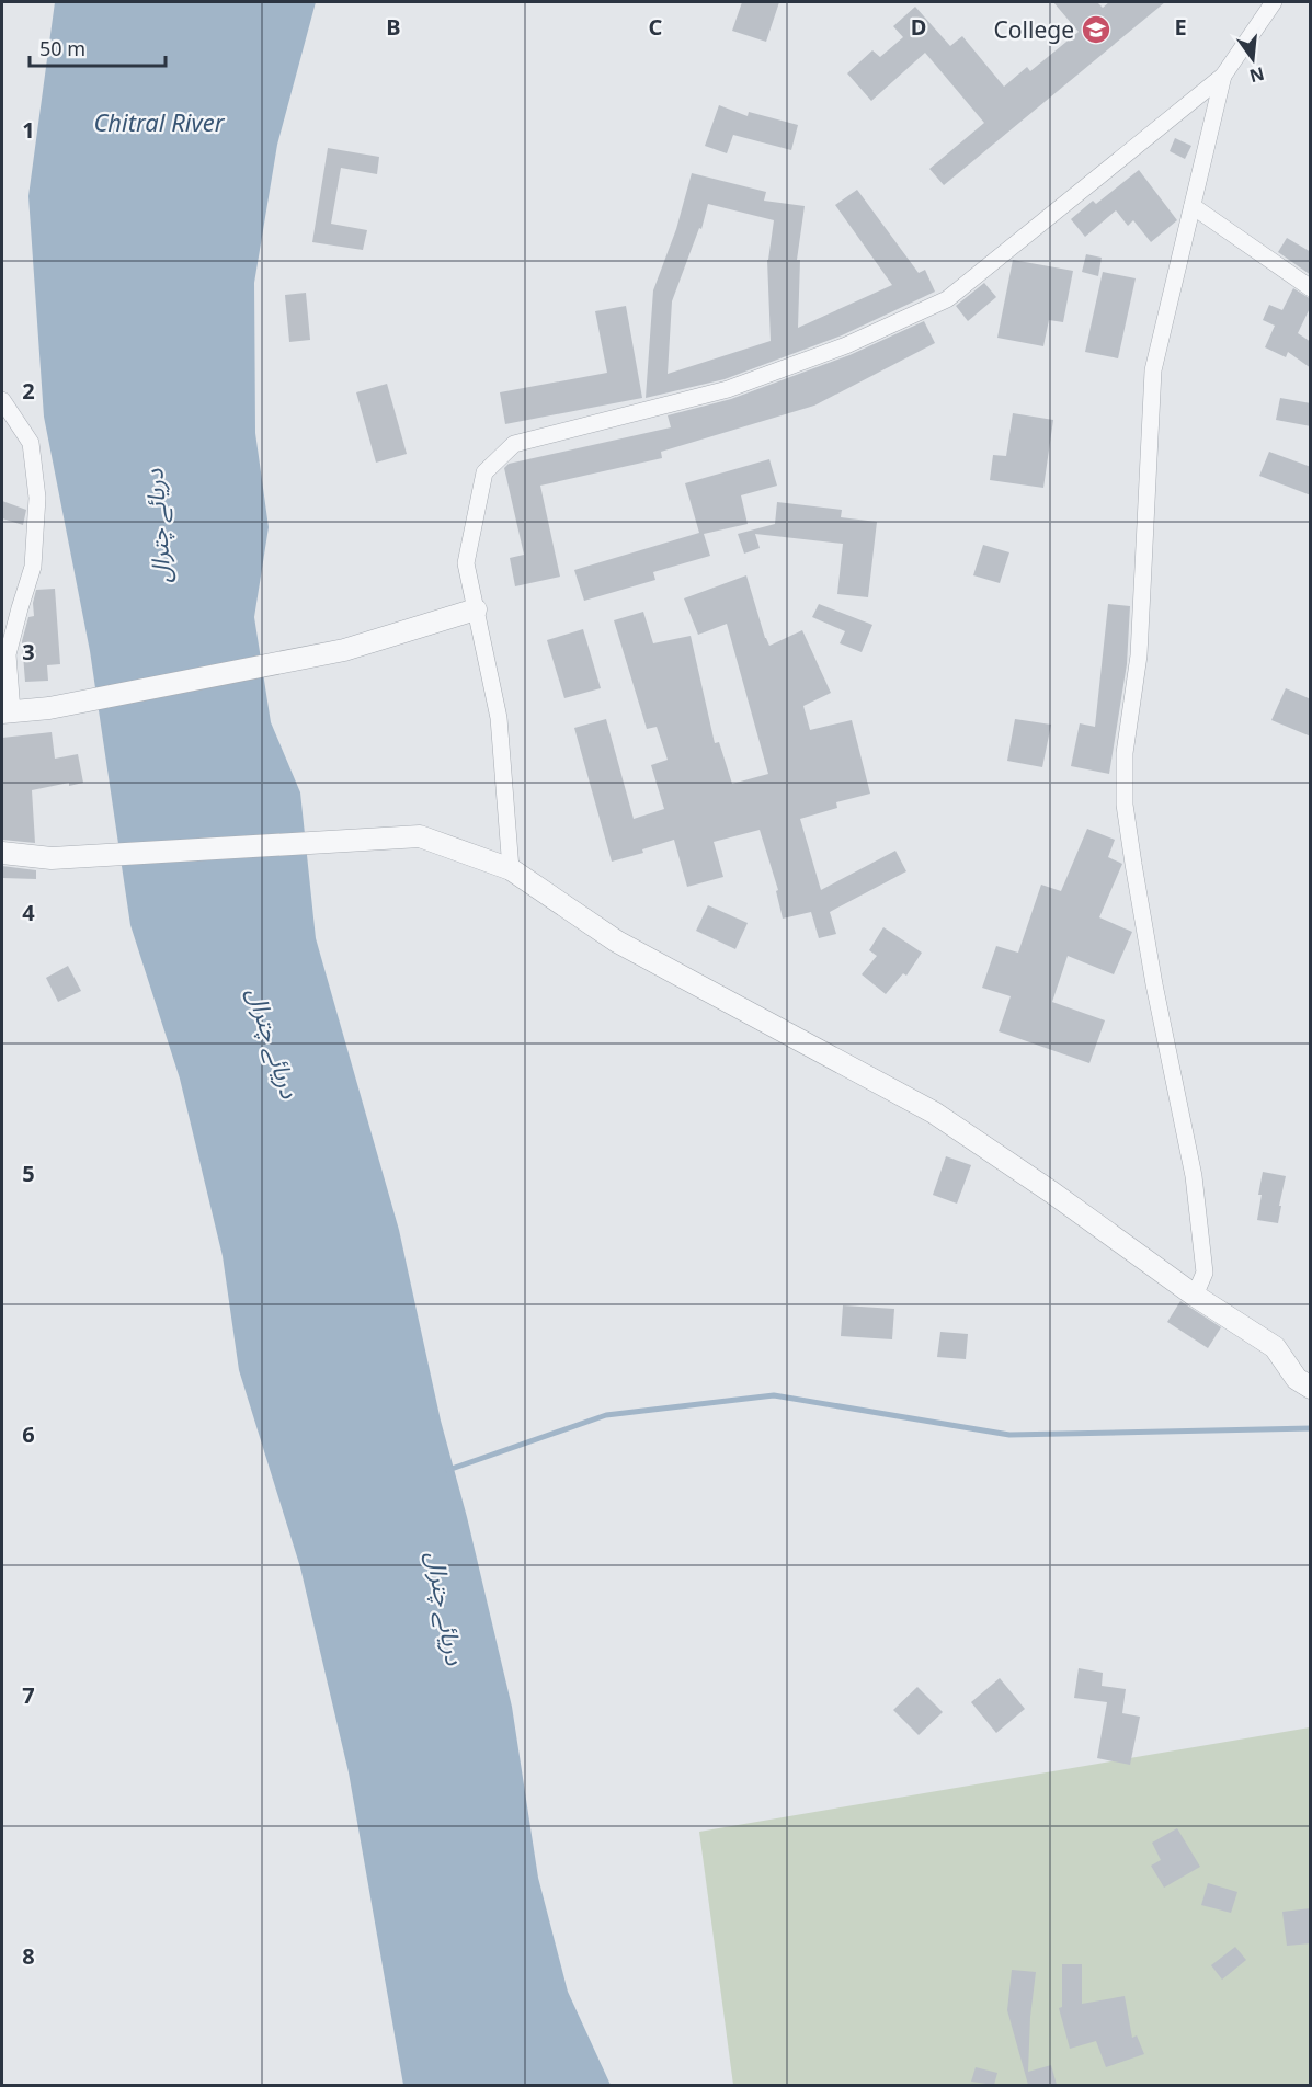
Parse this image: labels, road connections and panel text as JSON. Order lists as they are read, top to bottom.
{
  "water": ["Chitral River", "دریائے چترال"],
  "places": {
    "school or university": ["College"]
  },
  "scale_bar": "50 m",
  "north": "bottom",
  "grid": {
    "columns": [
      "B",
      "C",
      "D",
      "E"
    ],
    "rows": [
      "1",
      "2",
      "3",
      "4",
      "5",
      "6",
      "7",
      "8"
    ]
  }
}
